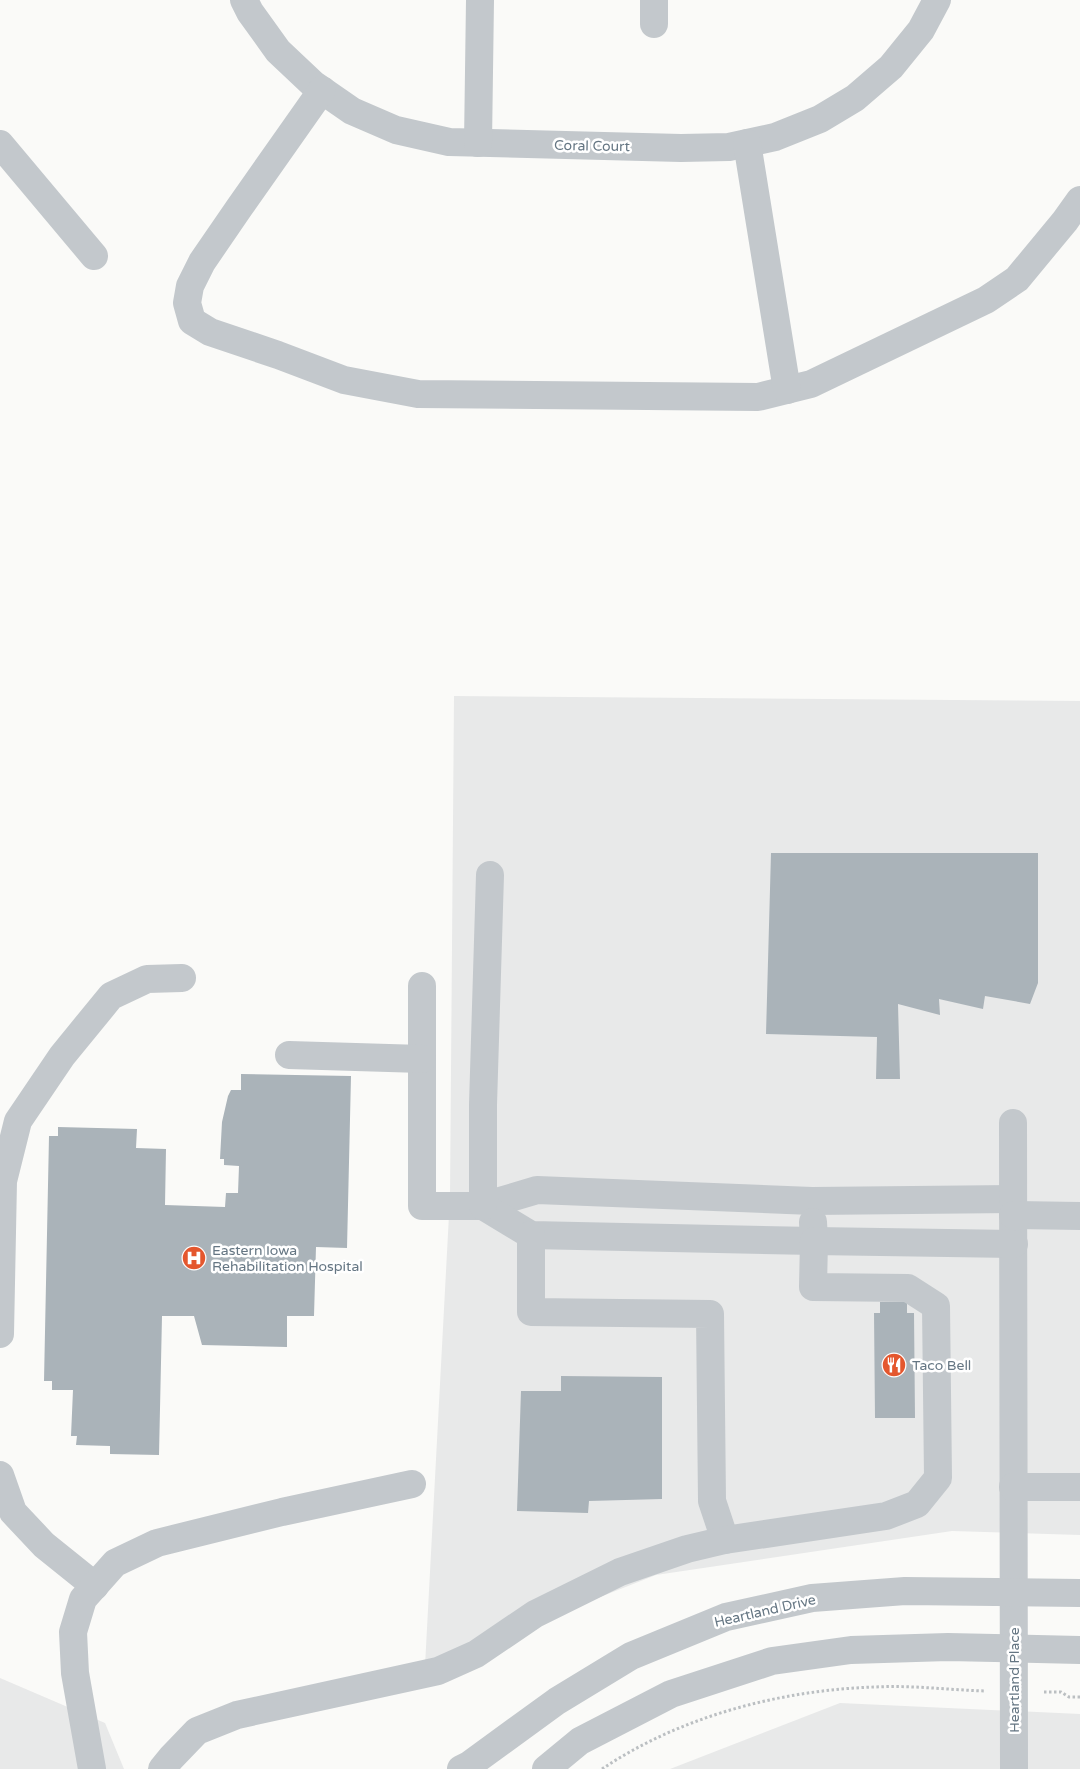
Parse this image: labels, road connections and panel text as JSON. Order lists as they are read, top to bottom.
{
  "streets": {
    "street": ["Coral Court", "Heartland Drive", "Heartland Place"]
  },
  "crossings": [
    ["Heartland Drive", "Heartland Place"]
  ],
  "places": {
    "hospital": ["Eastern Iowa Rehabilitation Hospital"],
    "restaurant": ["Taco Bell"]
  }
}
